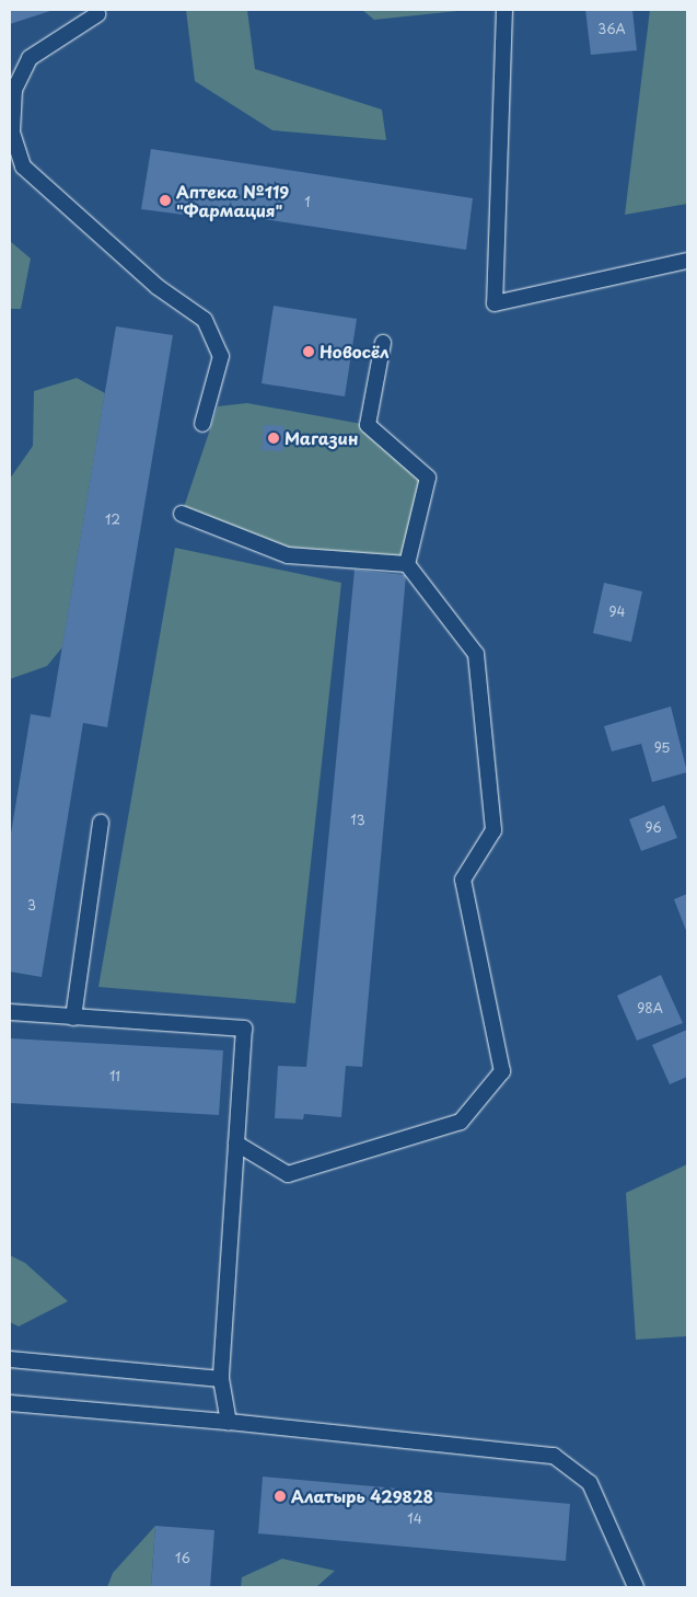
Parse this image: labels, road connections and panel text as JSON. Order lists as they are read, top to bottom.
{
  "places": [
    "Аптека №119 \"Фармация\"",
    "Новосёл",
    "Магазин",
    "Алатырь 429828"
  ],
  "house_numbers": [
    "36А",
    "1",
    "12",
    "94",
    "95",
    "13",
    "96",
    "3",
    "98А",
    "11",
    "14",
    "16"
  ]
}
